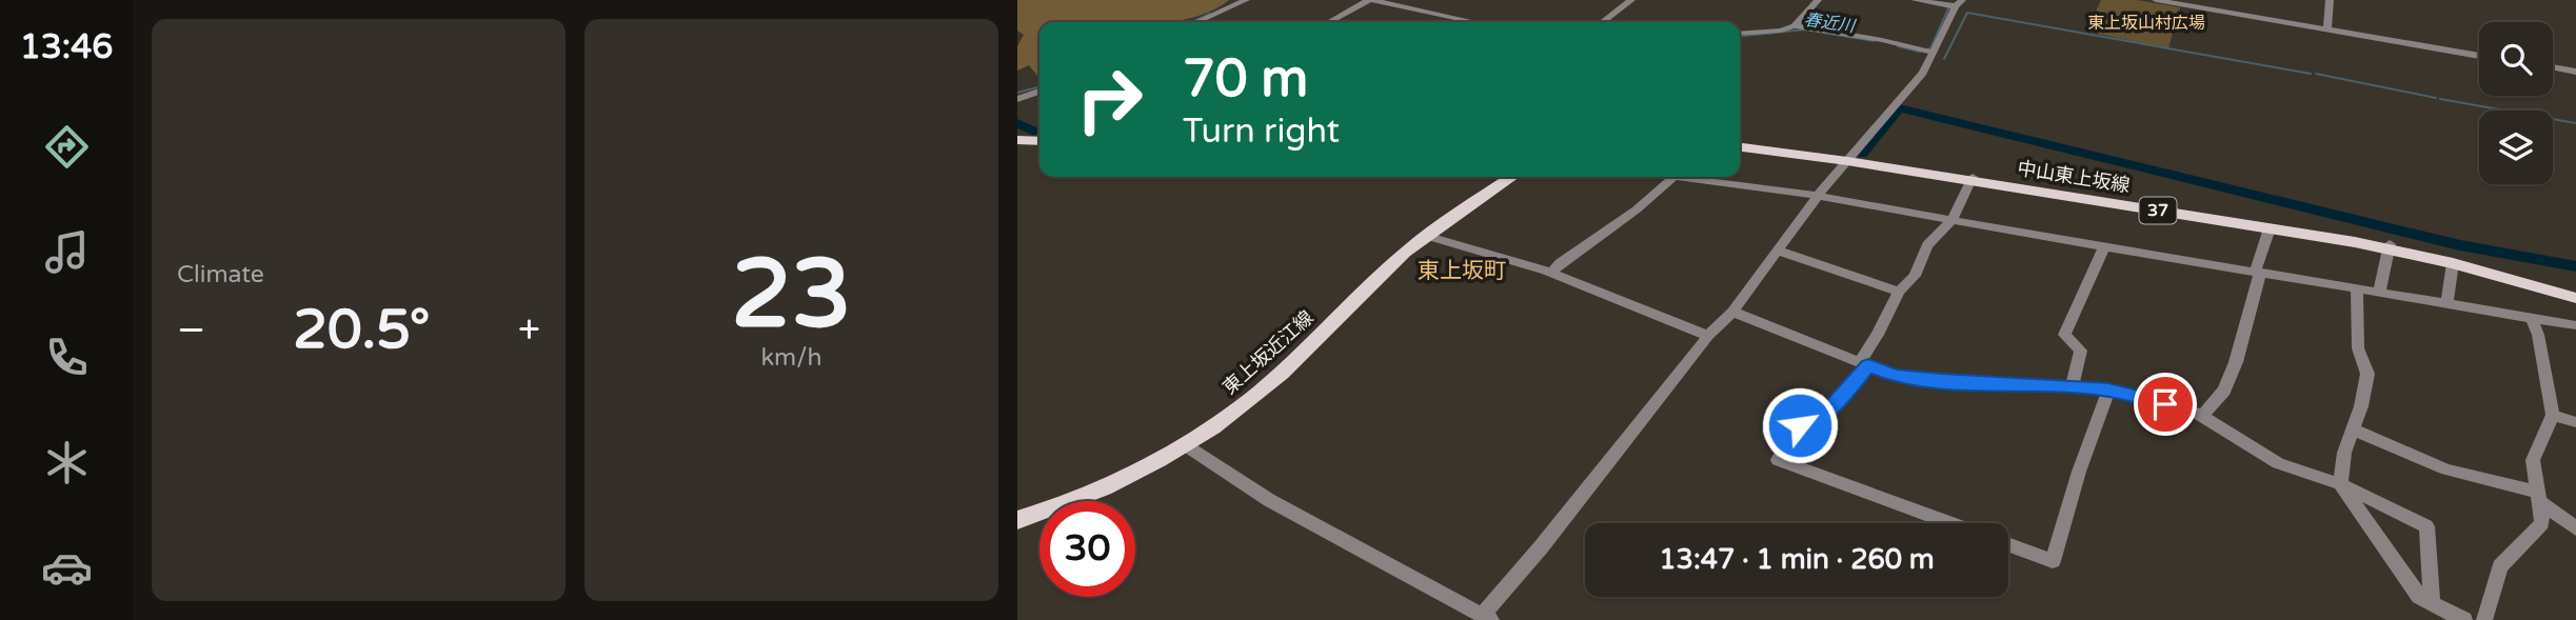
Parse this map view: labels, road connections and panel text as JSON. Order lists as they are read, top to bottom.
{
  "streets": {
    "main road": ["中山東上坂線", "37", "東上坂近江線"]
  },
  "districts": ["東上坂町"],
  "water": ["春近川"],
  "parks": ["東上坂山村広場"],
  "page": {
    "tabs": "13:46",
    "tile": [
      "Climate",
      ["23", "km/h"]
    ],
    "turn": ["70 m", "Turn right"],
    "heat": ["−", "20.5°", "+"],
    "limit": "30",
    "trip": "13:47 · 1 min · 260 m"
  }
}
